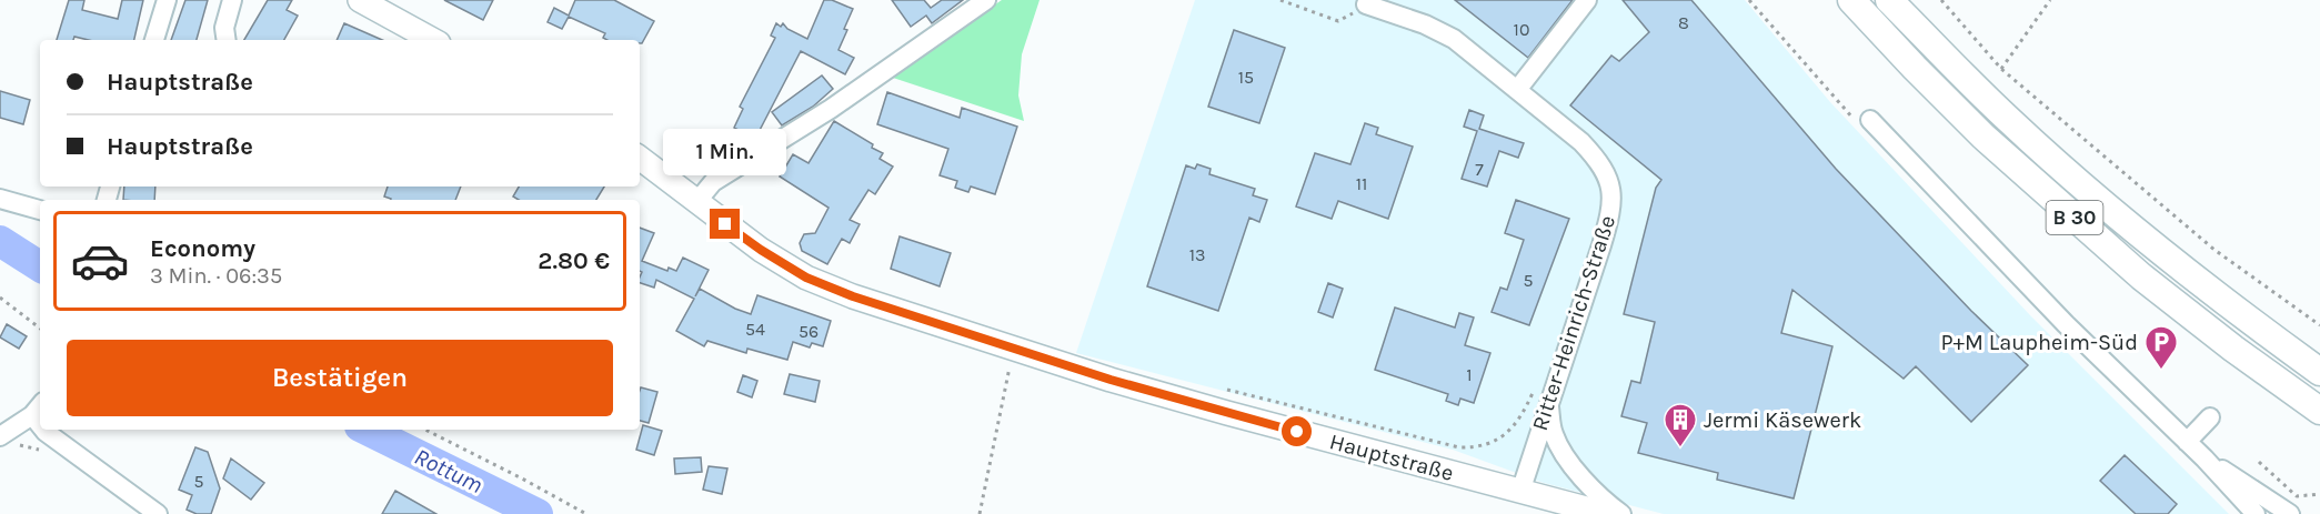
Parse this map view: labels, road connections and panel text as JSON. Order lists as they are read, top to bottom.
{
  "streets": {
    "highway": ["B 30"],
    "main road": ["Hauptstraße"],
    "street": ["Ritter-Heinrich-Straße"]
  },
  "crossings": [
    ["Ritter-Heinrich-Straße", "Hauptstraße"]
  ],
  "water": ["Rottum"],
  "places": {
    "parking": ["P+M Laupheim-Süd"],
    "building": ["Jermi Käsewerk"]
  },
  "house_numbers": [
    "8",
    "10",
    "15",
    "7",
    "11",
    "13",
    "5",
    "54",
    "56",
    "1",
    "5"
  ],
  "page": {
    "banner": ["Hauptstraße", "Hauptstraße"],
    "bubble": "1 Min.",
    "list": [
      {
        "name": "Economy",
        "note": "3 Min. · 06:35",
        "value": "2.80 €"
      }
    ],
    "buttons": "Bestätigen"
  }
}
